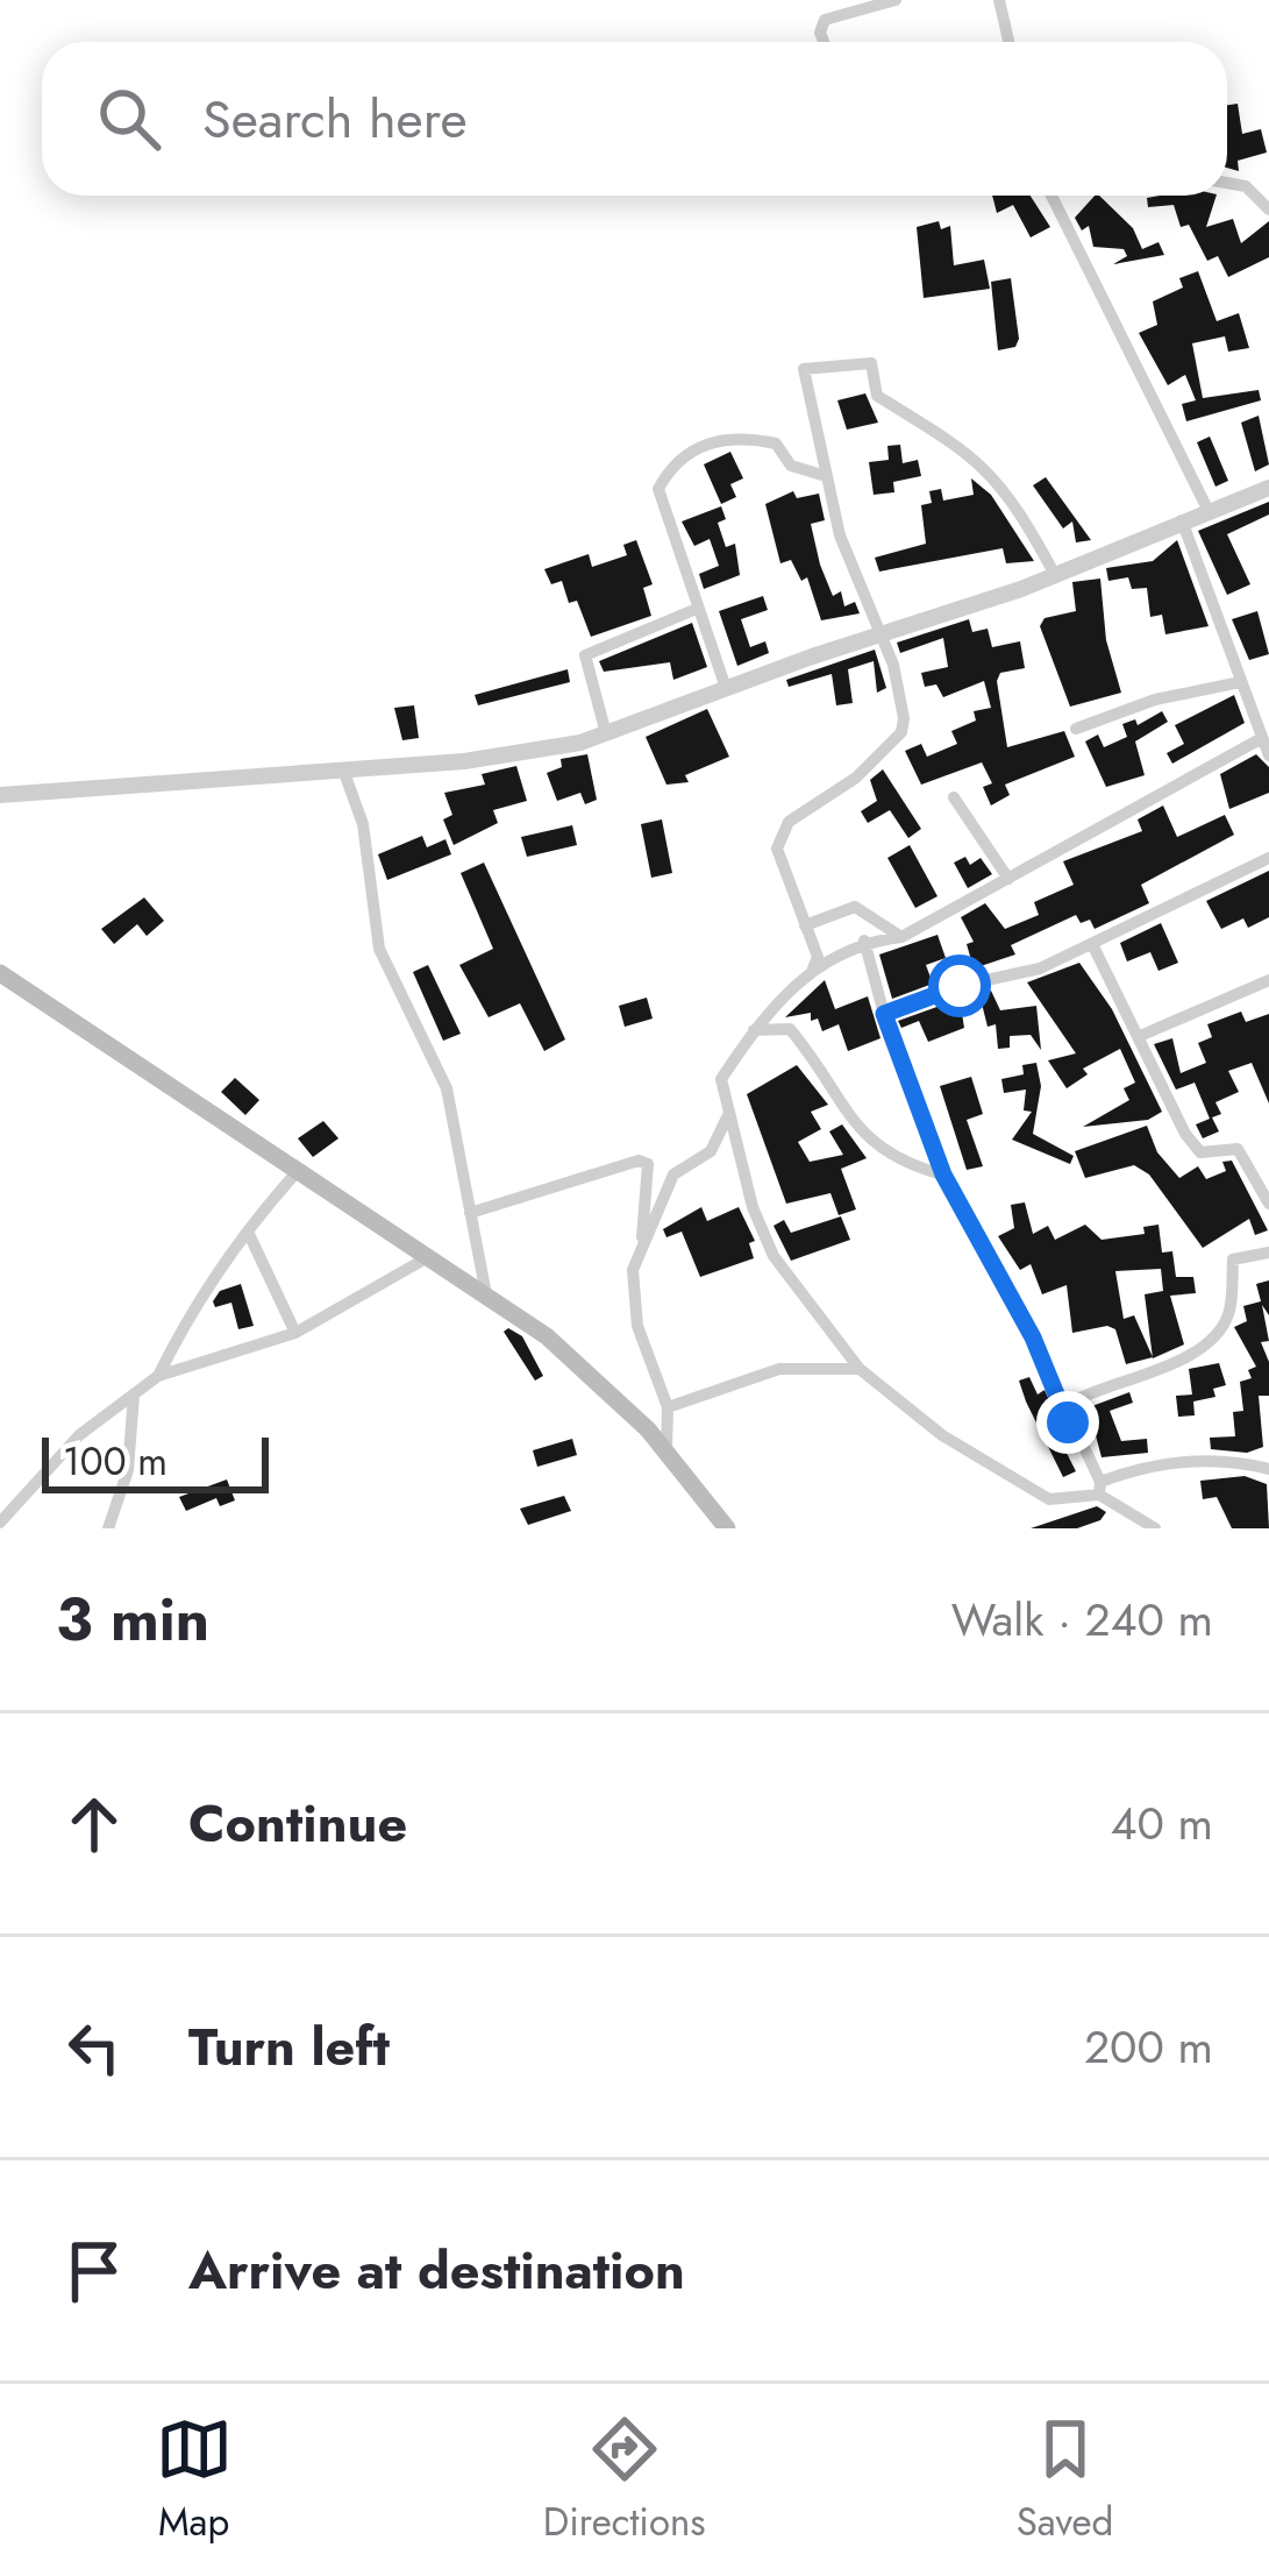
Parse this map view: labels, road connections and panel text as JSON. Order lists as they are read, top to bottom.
{
  "scale_bar": "100 m",
  "page": {
    "search": "Search here",
    "scale": "100 m",
    "heading": ["3 min", "Walk · 240 m"],
    "list": [
      ["Continue", "40 m"],
      ["Turn left", "200 m"],
      "Arrive at destination"
    ],
    "nav": ["Map", "Directions", "Saved"]
  }
}
